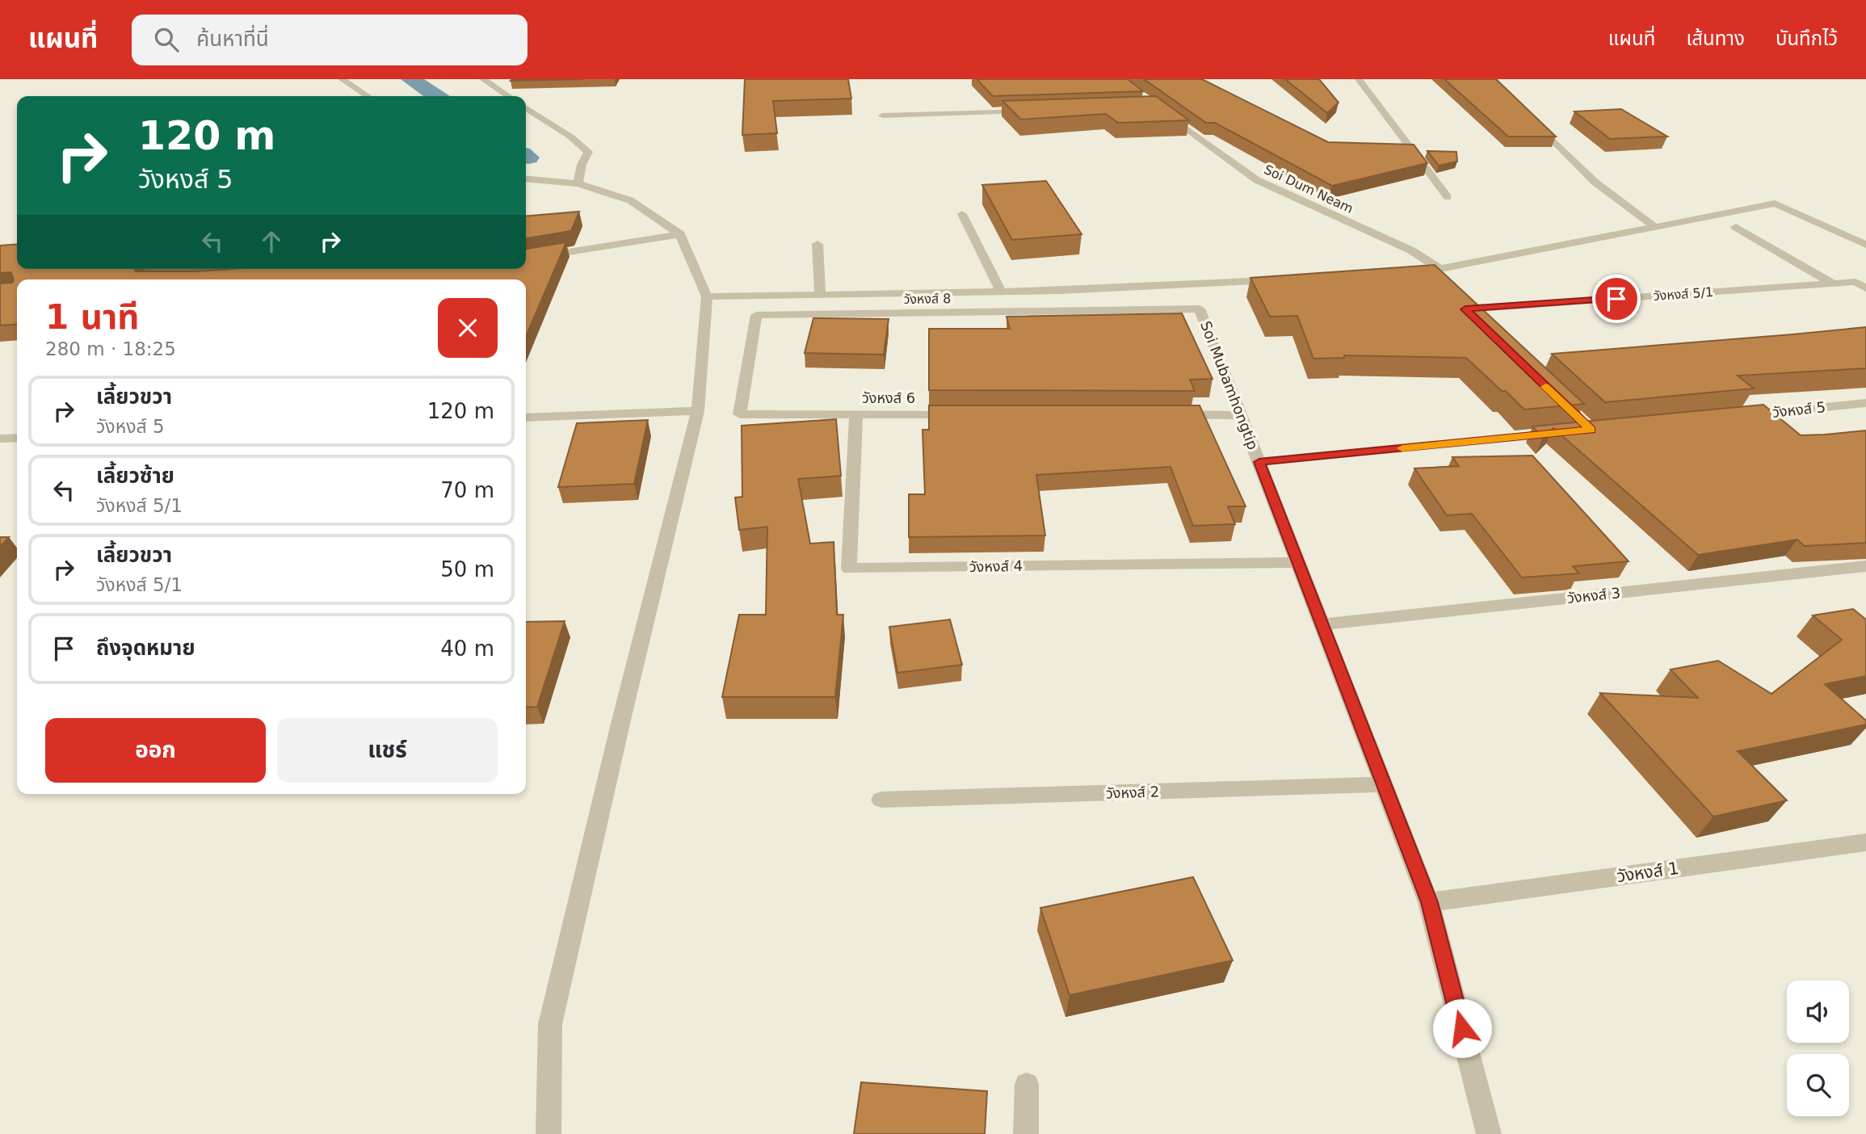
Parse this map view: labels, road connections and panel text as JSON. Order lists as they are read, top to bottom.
{
  "streets": {
    "street": [
      "Soi Dum Neam",
      "วังหงส์ 5/1",
      "วังหงส์ 8",
      "Soi Mubamhongtip",
      "วังหงส์ 6",
      "วังหงส์ 5",
      "วังหงส์ 4",
      "วังหงส์ 3",
      "วังหงส์ 2",
      "วังหงส์ 1"
    ]
  },
  "crossings": [
    ["วังหงส์ 8", "Soi Mubamhongtip"],
    ["วังหงส์ 8", "วังหงส์ 6"],
    ["Soi Mubamhongtip", "วังหงส์ 4"],
    ["Soi Mubamhongtip", "วังหงส์ 3"],
    ["Soi Mubamhongtip", "วังหงส์ 2"],
    ["Soi Mubamhongtip", "วังหงส์ 1"],
    ["วังหงส์ 6", "วังหงส์ 4"]
  ],
  "page": {
    "header": "แผนที่",
    "search": "ค้นหาที่นี่",
    "nav": ["แผนที่", "เส้นทาง", "บันทึกไว้"],
    "turn": ["120 m", "วังหงส์ 5"],
    "heading": ["1 นาที", "280 m · 18:25"],
    "list": [
      {
        "name": "เลี้ยวขวา",
        "note": "วังหงส์ 5",
        "value": "120 m"
      },
      {
        "name": "เลี้ยวซ้าย",
        "note": "วังหงส์ 5/1",
        "value": "70 m"
      },
      {
        "name": "เลี้ยวขวา",
        "note": "วังหงส์ 5/1",
        "value": "50 m"
      },
      {
        "name": "ถึงจุดหมาย",
        "value": "40 m"
      }
    ],
    "buttons": ["ออก", "แชร์"]
  }
}
